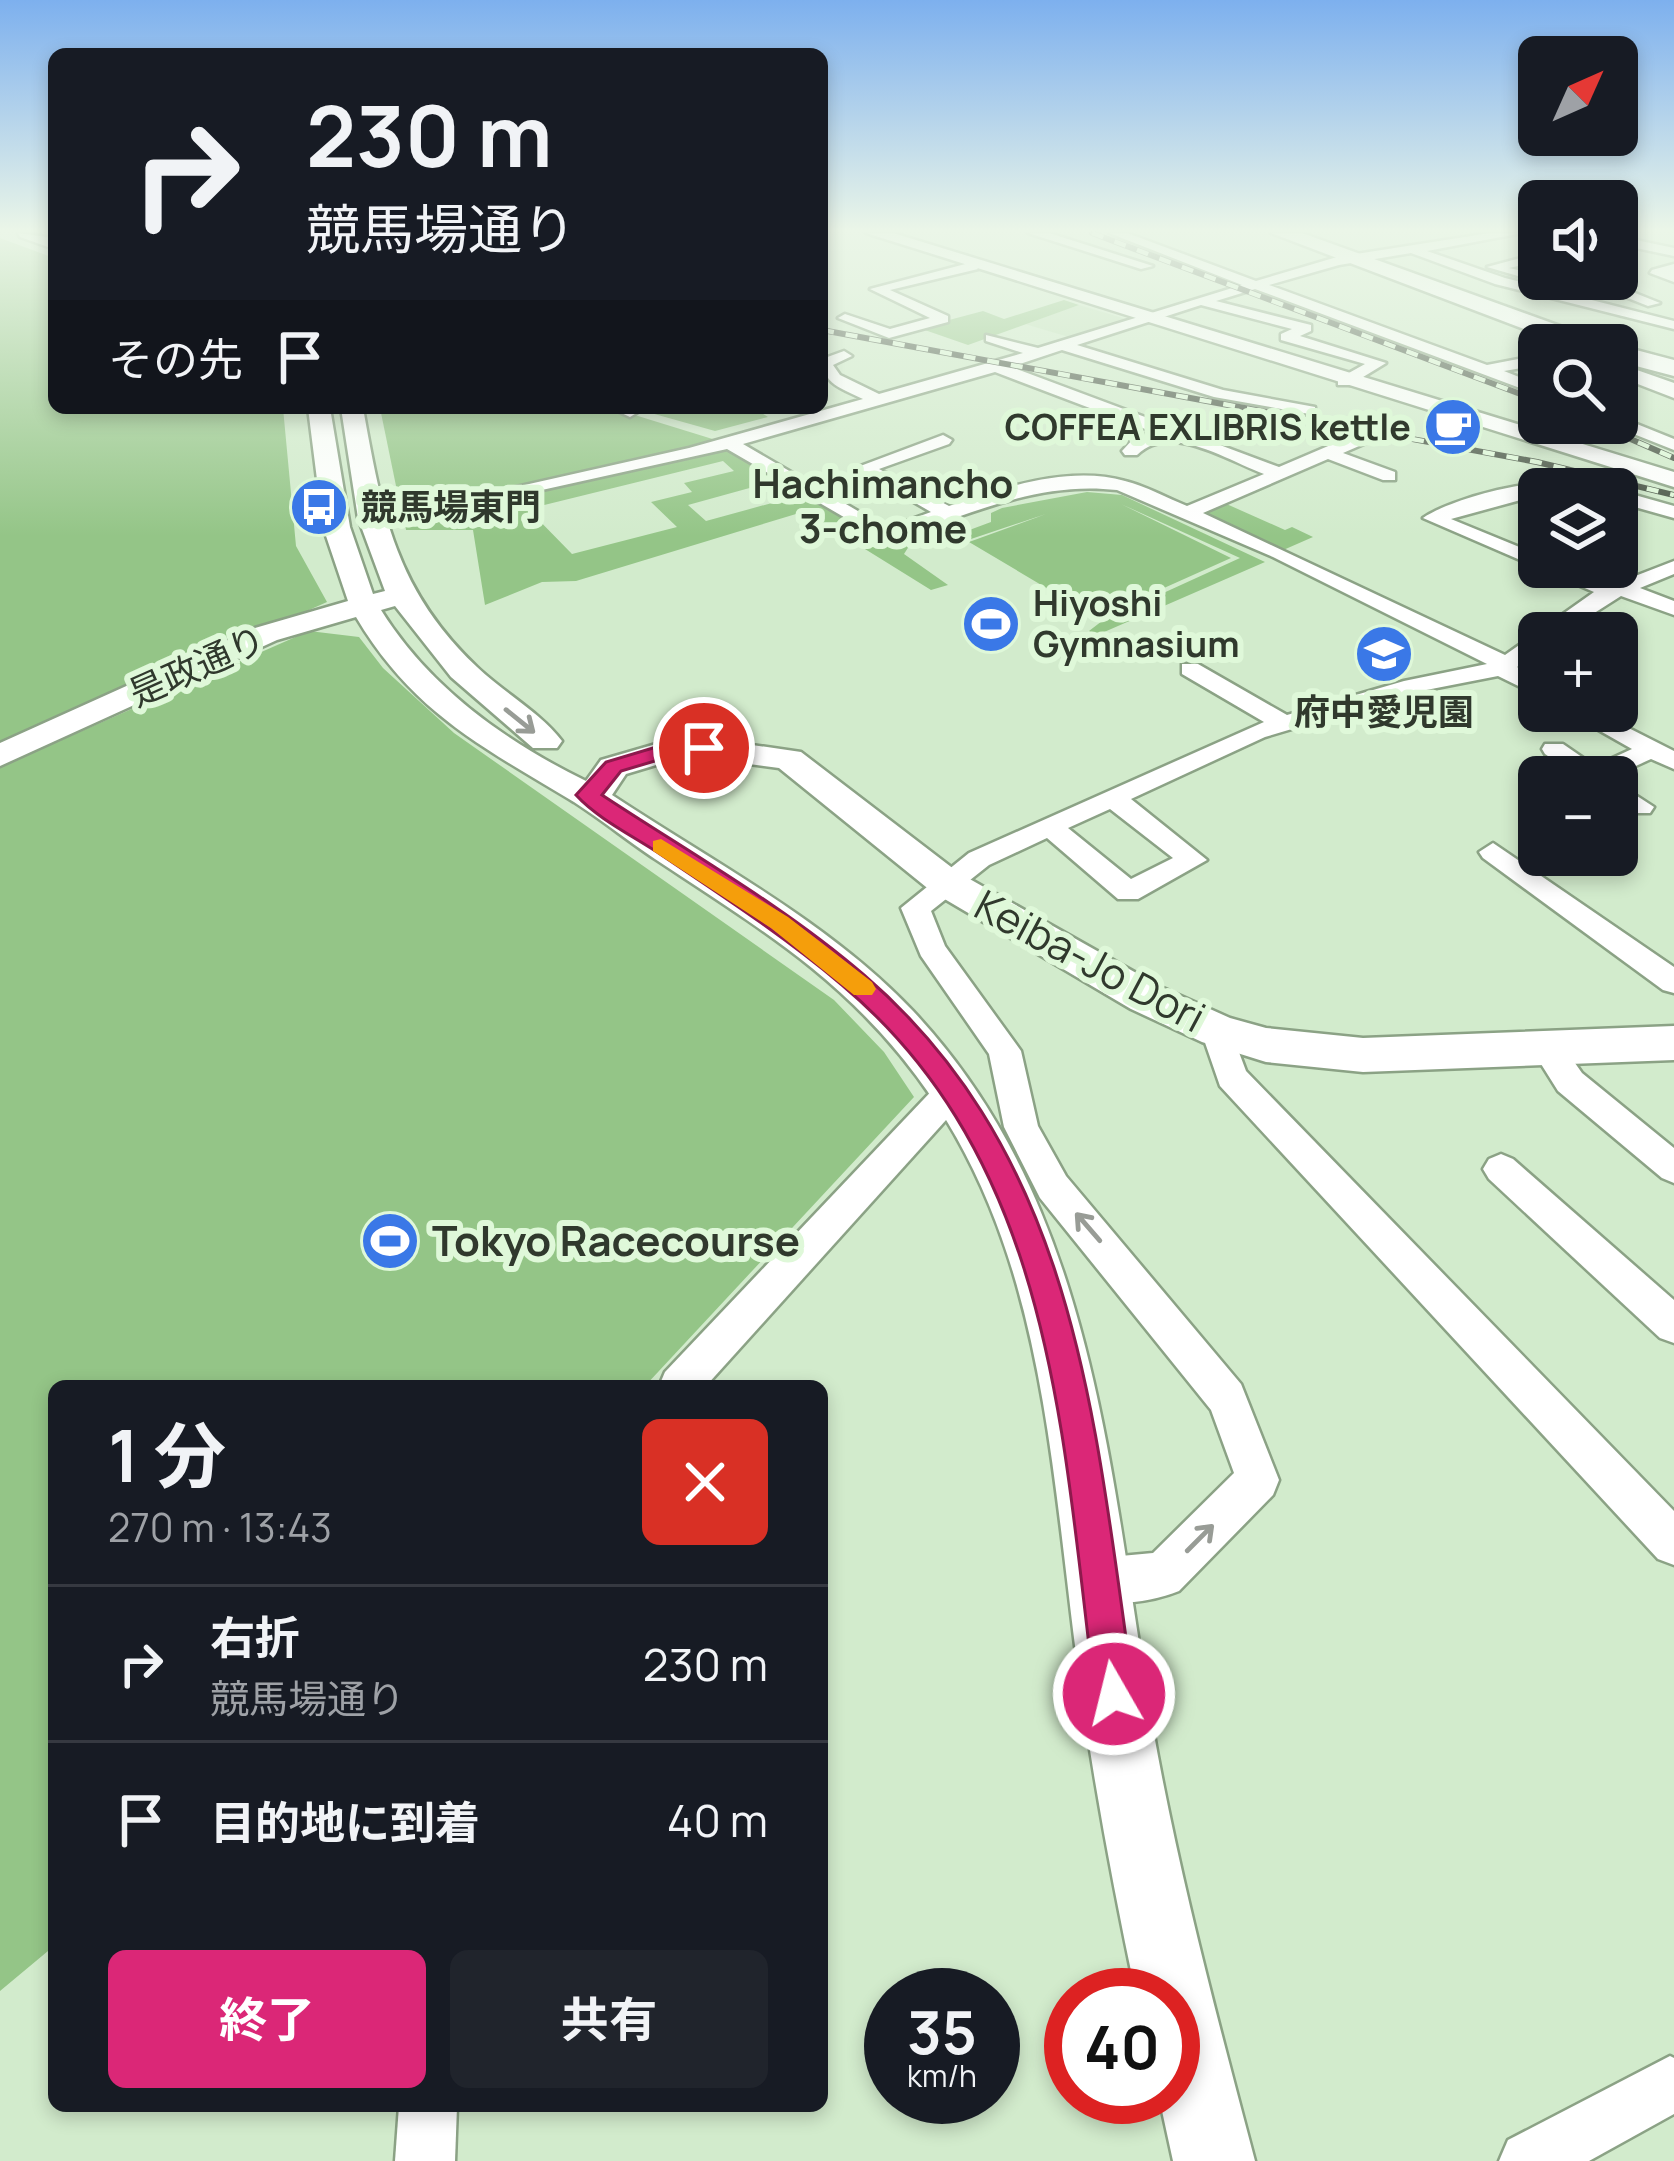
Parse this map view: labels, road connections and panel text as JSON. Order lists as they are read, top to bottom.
{
  "streets": {
    "street": ["是政通り", "Keiba-Jo Dori"]
  },
  "districts": ["Hachimancho 3-chome"],
  "places": {
    "cafe": ["COFFEA EXLIBRIS kettle"],
    "bus stop": ["競馬場東門"],
    "sports": ["Hiyoshi Gymnasium", "Tokyo Racecourse"],
    "school or university": ["府中愛児園"]
  },
  "north": "top right",
  "page": {
    "map_buttons": ["+", "−"],
    "turn": ["230 m", "競馬場通り"],
    "then": "その先",
    "heading": ["1 分", "270 m · 13:43"],
    "list": [
      {
        "name": "右折",
        "note": "競馬場通り",
        "value": "230 m"
      },
      {
        "name": "目的地に到着",
        "value": "40 m"
      }
    ],
    "buttons": ["終了", "共有"],
    "speed": "35 km/h",
    "limit": "40"
  }
}
